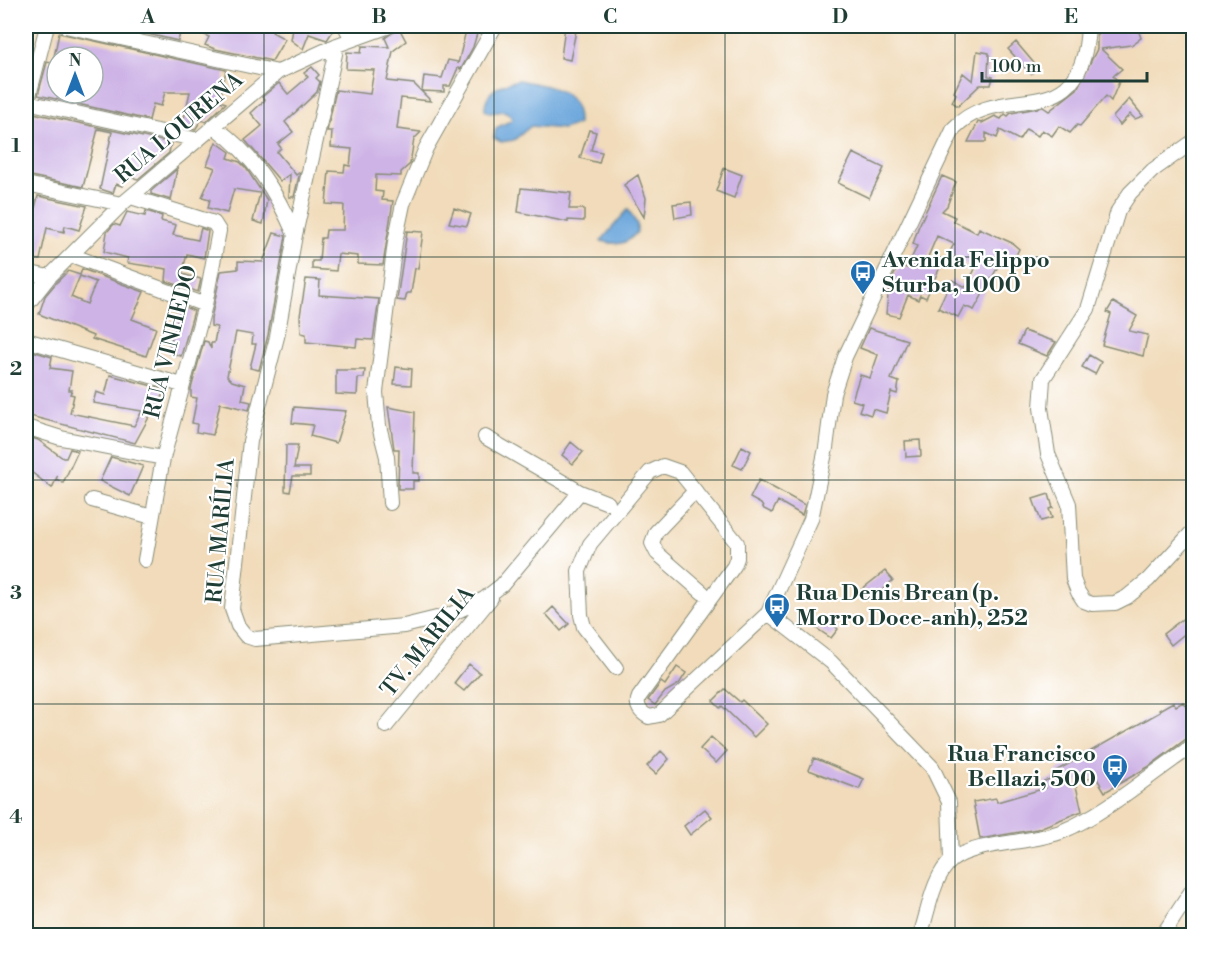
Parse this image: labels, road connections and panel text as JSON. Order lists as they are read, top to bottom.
{
  "streets": {
    "street": [
      "RUA LOURENA",
      "RUA VINHEDO",
      "RUA MARÍLIA",
      "TV. MARILIA"
    ]
  },
  "crossings": [
    ["RUA LOURENA", "RUA VINHEDO"],
    ["RUA LOURENA", "RUA MARÍLIA"],
    ["RUA MARÍLIA", "TV. MARILIA"]
  ],
  "places": {
    "bus stop": ["Avenida Felippo Sturba, 1000", "Rua Denis Brean (p. Morro Doce-anh), 252", "Rua Francisco Bellazi, 500"]
  },
  "scale_bar": "100 m",
  "north": "top",
  "grid": {
    "columns": [
      "A",
      "B",
      "C",
      "D",
      "E"
    ],
    "rows": [
      "1",
      "2",
      "3",
      "4"
    ]
  }
}
